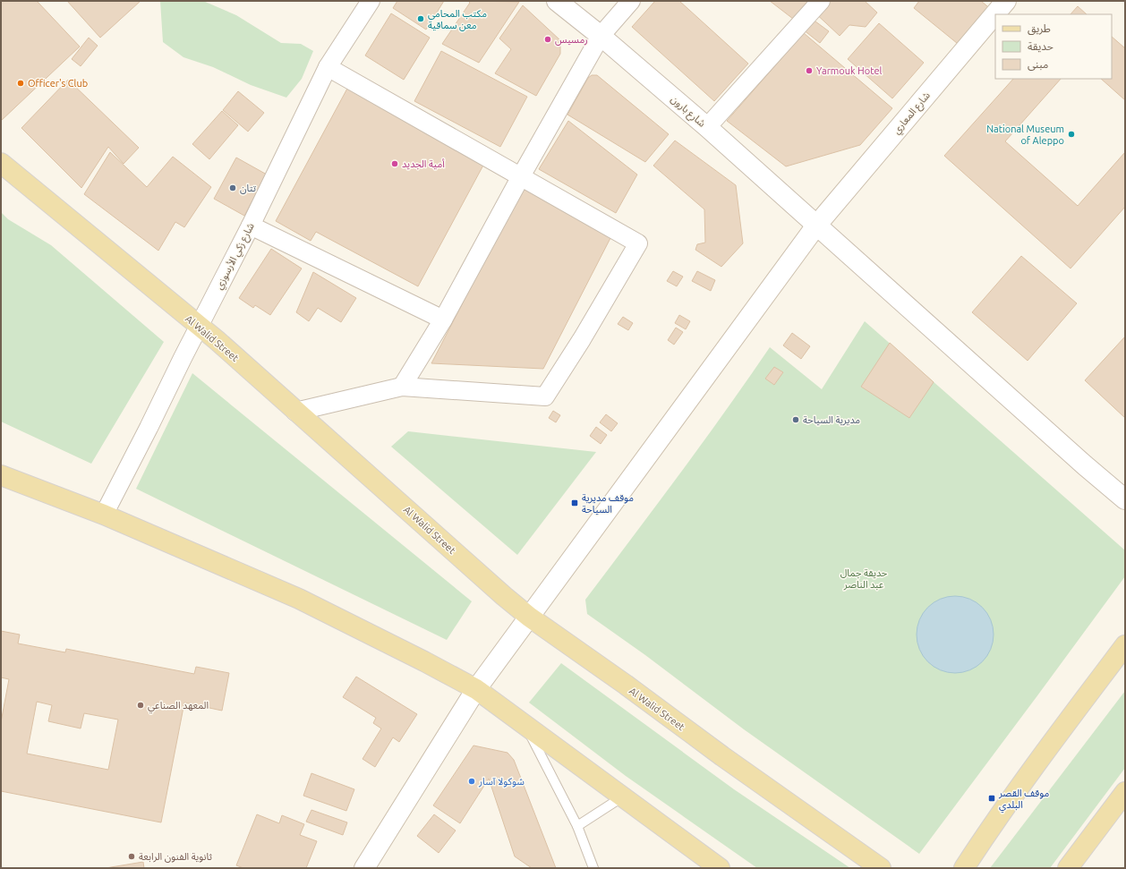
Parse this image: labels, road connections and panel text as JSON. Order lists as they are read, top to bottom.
{
  "streets": {
    "main road": ["شارع بارون", "شارع المعاري", "Al Walid Street"],
    "street": ["شارع زكي الأرسوزي"]
  },
  "crossings": [
    ["شارع بارون", "شارع المعاري"],
    ["شارع المعاري", "Al Walid Street"],
    ["شارع زكي الأرسوزي", "Al Walid Street"]
  ],
  "parks": ["حديقة جمال عبد الناصر"],
  "places": {
    "other": [
      "مكتب المحامي معن سماقية",
      "رمسيس",
      "Yarmouk Hotel",
      "Officer's Club",
      "National Museum of Aleppo",
      "أمية الجديد",
      "تتان",
      "مديرية السياحة",
      "المعهد الصناعي",
      "شوكولا آسار",
      "ثانوية الفنون الرابعة"
    ],
    "transit": ["موقف مديرية السياحة", "موقف القصر البلدي"]
  },
  "legend": ["طريق", "حديقة", "مبنى"]
}
